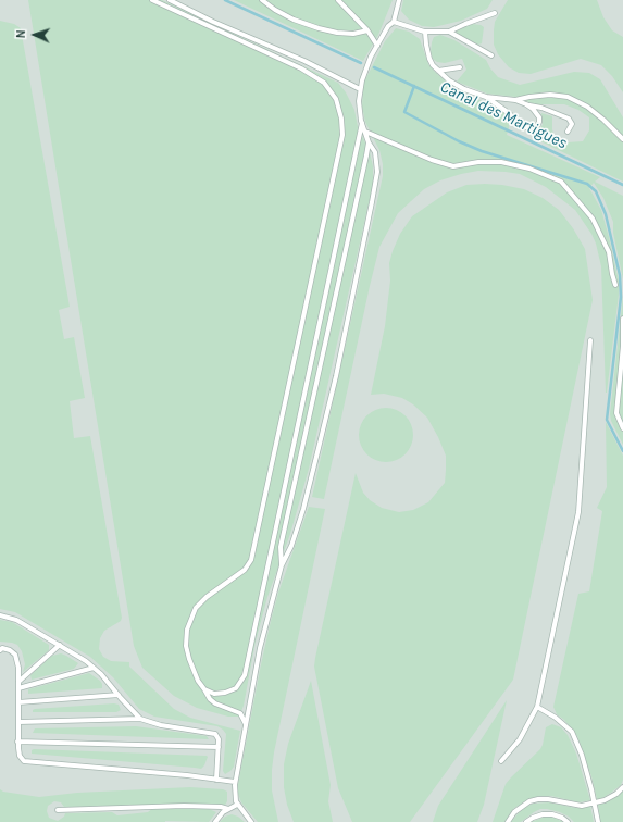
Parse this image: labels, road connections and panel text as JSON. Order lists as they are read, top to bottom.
{
  "water": ["Canal des Martigues"],
  "north": "left"
}
